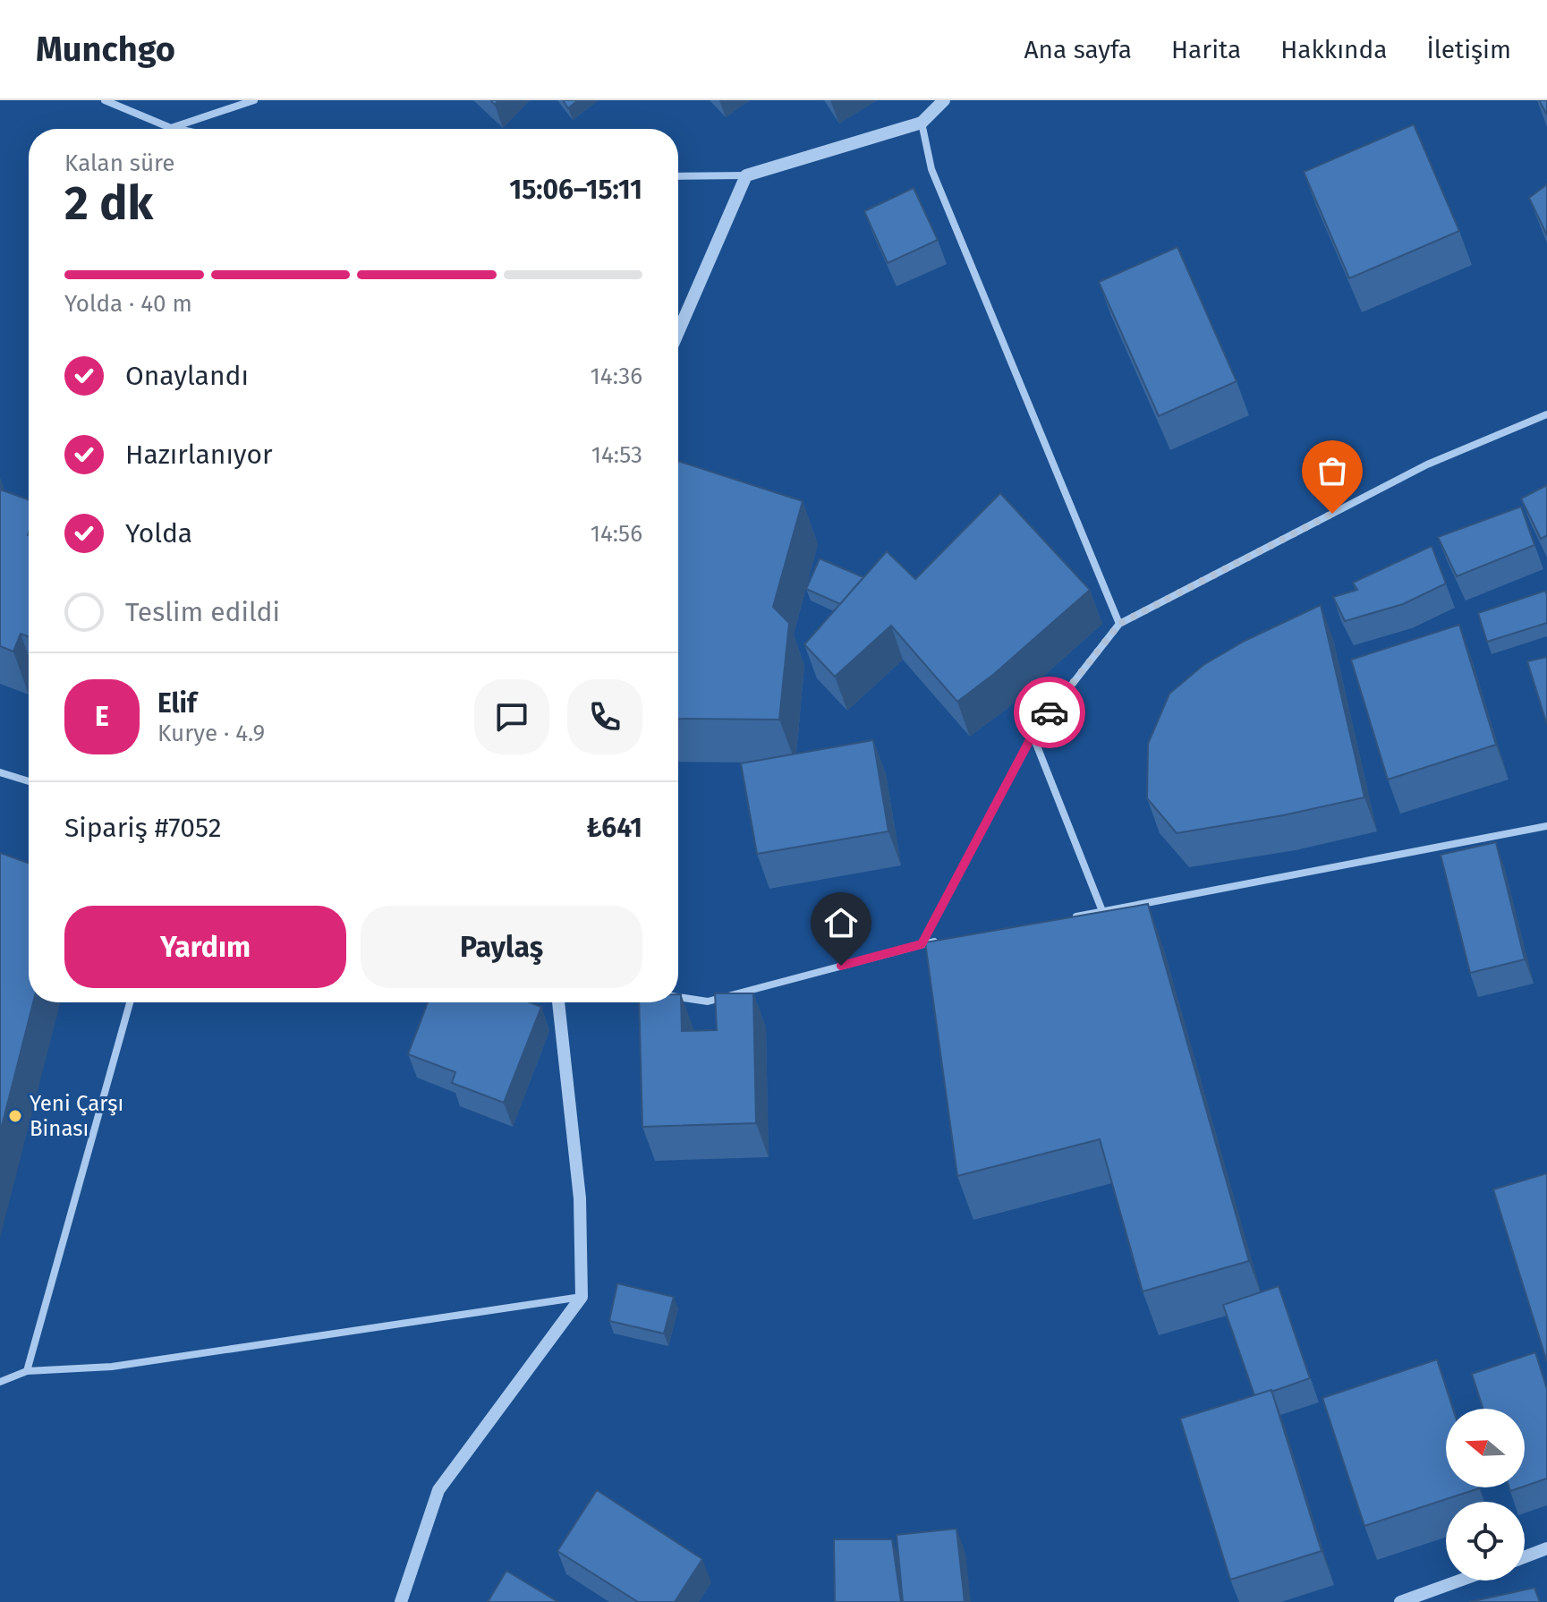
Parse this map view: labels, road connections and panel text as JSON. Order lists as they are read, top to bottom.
{
  "places": ["Yeni Çarşı Binası"],
  "north": "left",
  "page": {
    "header": "Munchgo",
    "nav": [
      "Ana sayfa",
      "Harita",
      "Hakkında",
      "İletişim"
    ],
    "heading": ["2 dk", "Kalan süre", "15:06–15:11"],
    "panel": [
      "Elif",
      "Kurye · 4.9",
      "Sipariş #7052",
      "₺641"
    ],
    "bar": "Yolda · 40 m",
    "list": [
      ["Onaylandı", "14:36"],
      ["Hazırlanıyor", "14:53"],
      ["Yolda", "14:56"],
      "Teslim edildi"
    ],
    "round": "E",
    "buttons": ["Yardım", "Paylaş"]
  }
}
